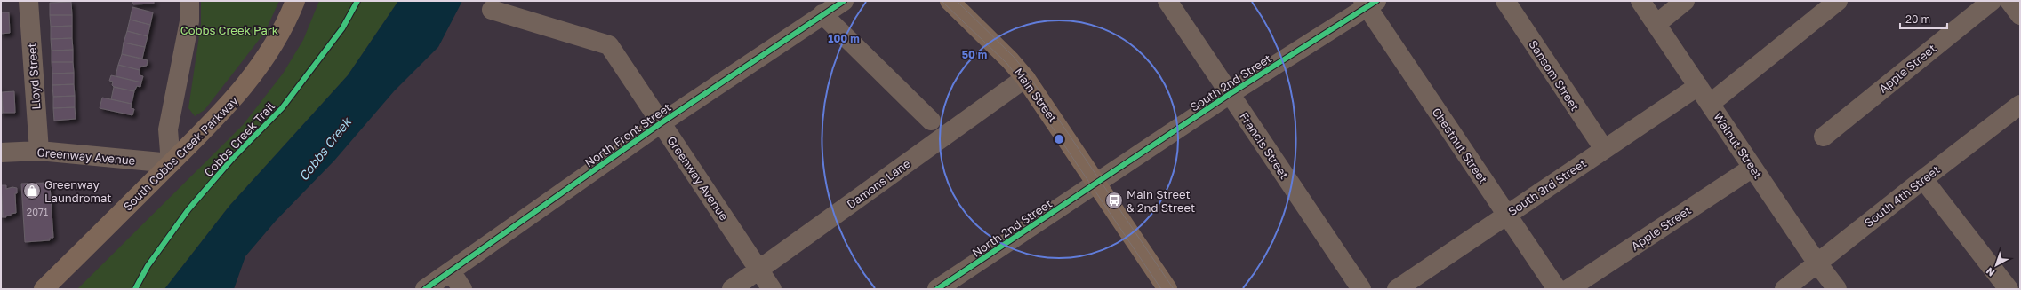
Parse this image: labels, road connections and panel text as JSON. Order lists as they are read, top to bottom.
{
  "streets": {
    "main road": ["Main Street", "South Cobbs Creek Parkway"],
    "street": [
      "Apple Street",
      "Sansom Street",
      "Lloyd Street",
      "South 2nd Street",
      "North Front Street",
      "Francis Street",
      "Chestnut Street",
      "Walnut Street",
      "Greenway Avenue",
      "Damons Lane",
      "South 3rd Street",
      "South 4th Street",
      "North 2nd Street"
    ],
    "cycle path": ["Cobbs Creek Trail"]
  },
  "crossings": [
    ["Apple Street", "Walnut Street"],
    ["Sansom Street", "South 3rd Street"],
    ["Lloyd Street", "Greenway Avenue"],
    ["South 2nd Street", "Main Street"],
    ["South 2nd Street", "Francis Street"],
    ["South 2nd Street", "Chestnut Street"],
    ["South 2nd Street", "North 2nd Street"],
    ["Main Street", "Damons Lane"],
    ["Main Street", "North 2nd Street"],
    ["North Front Street", "Greenway Avenue"],
    ["Chestnut Street", "South 3rd Street"],
    ["Walnut Street", "South 3rd Street"],
    ["Walnut Street", "South 4th Street"],
    ["South Cobbs Creek Parkway", "Greenway Avenue"],
    ["Greenway Avenue", "Damons Lane"]
  ],
  "water": ["Cobbs Creek"],
  "parks": ["Cobbs Creek Park"],
  "places": {
    "shop": ["Greenway Laundromat"],
    "bus stop": ["Main Street & 2nd Street"]
  },
  "house_numbers": ["2071"],
  "scale_bar": "20 m",
  "north": "bottom left",
  "rings": ["100 m", "50 m"]
}
